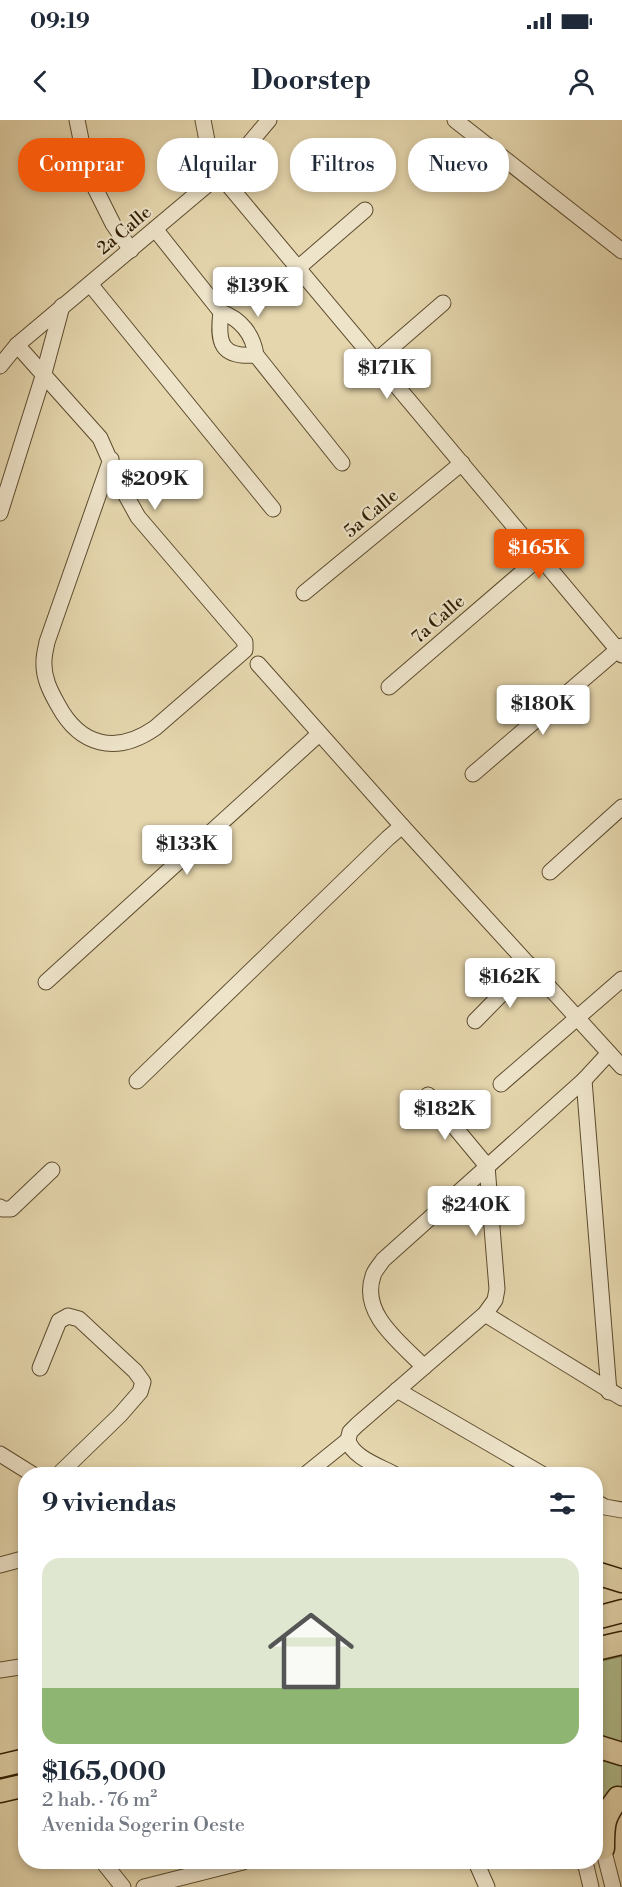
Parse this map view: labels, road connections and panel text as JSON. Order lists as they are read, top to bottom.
{
  "streets": {
    "street": ["2a Calle", "5a Calle", "7a Calle"]
  },
  "page": {
    "status": "09:19",
    "header": "Doorstep",
    "chip": [
      "Comprar",
      "Alquilar",
      "Filtros",
      "Nuevo"
    ],
    "price": [
      "$139K",
      "$171K",
      "$209K",
      "$165K",
      "$180K",
      "$133K",
      "$162K",
      "$182K",
      "$240K"
    ],
    "heading": "9 viviendas",
    "list": [
      {
        "name": "$165,000",
        "note": "2 hab. · 76 m² · Avenida Sogerin Oeste"
      }
    ]
  }
}
